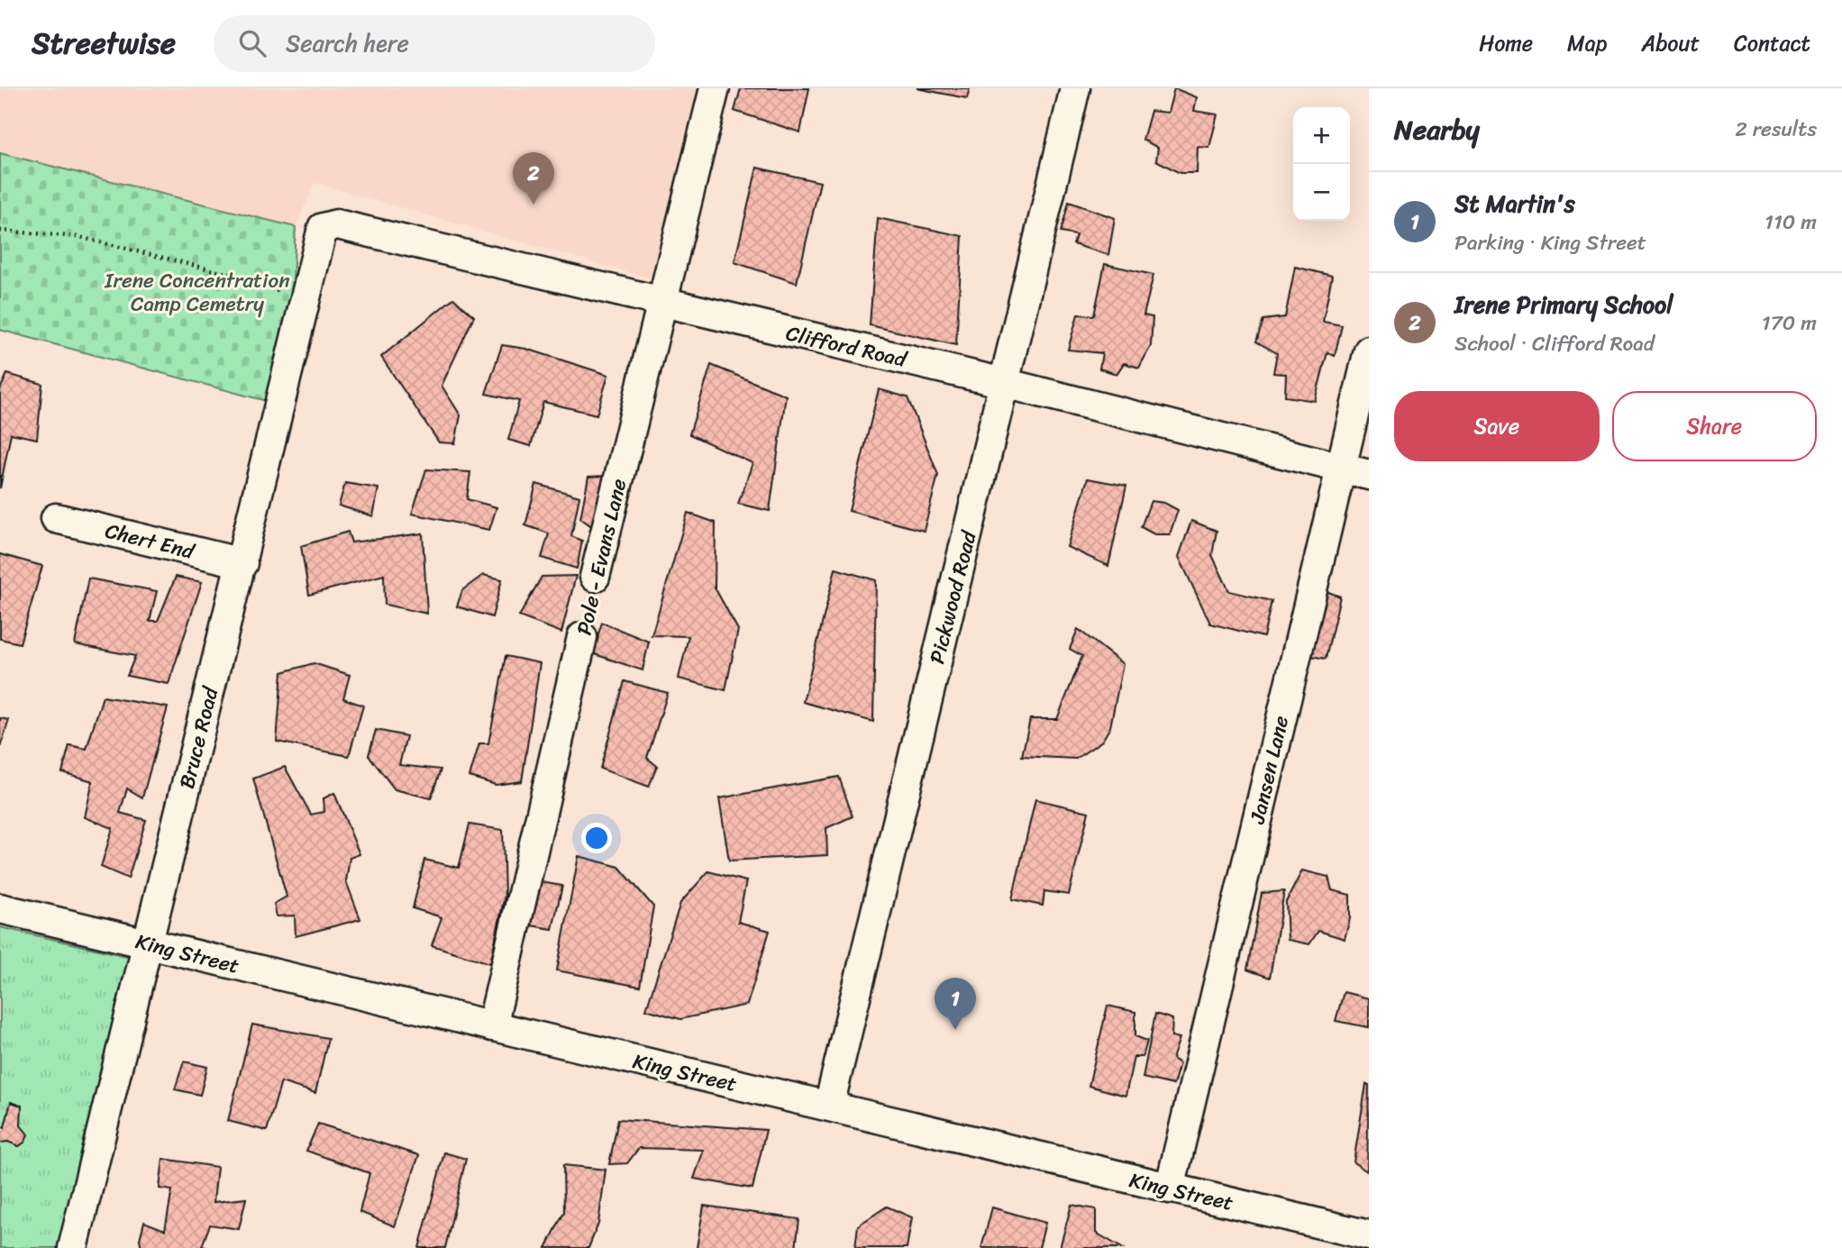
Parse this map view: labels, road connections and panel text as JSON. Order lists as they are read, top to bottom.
{
  "streets": {
    "street": [
      "Clifford Road",
      "Chert End",
      "Pole - Evans Lane",
      "Pickwood Road",
      "Bruce Road",
      "Jansen Lane",
      "King Street"
    ]
  },
  "crossings": [
    ["Clifford Road", "Pole - Evans Lane"],
    ["Clifford Road", "Pickwood Road"],
    ["Clifford Road", "Bruce Road"],
    ["Clifford Road", "Jansen Lane"],
    ["Chert End", "Bruce Road"],
    ["Pole - Evans Lane", "King Street"],
    ["Pickwood Road", "King Street"],
    ["Bruce Road", "King Street"],
    ["Jansen Lane", "King Street"]
  ],
  "parks": ["Irene Concentration Camp Cemetry"],
  "page": {
    "header": "Streetwise",
    "search": "Search here",
    "nav": [
      "Home",
      "Map",
      "About",
      "Contact"
    ],
    "heading": ["Nearby", "2 results"],
    "map_buttons": ["+", "−"],
    "pins": ["2", "1"],
    "list": [
      {
        "mark": "1",
        "name": "St Martin's",
        "note": "Parking · King Street",
        "value": "110 m"
      },
      {
        "mark": "2",
        "name": "Irene Primary School",
        "note": "School · Clifford Road",
        "value": "170 m"
      }
    ],
    "buttons": ["Save", "Share"]
  }
}
